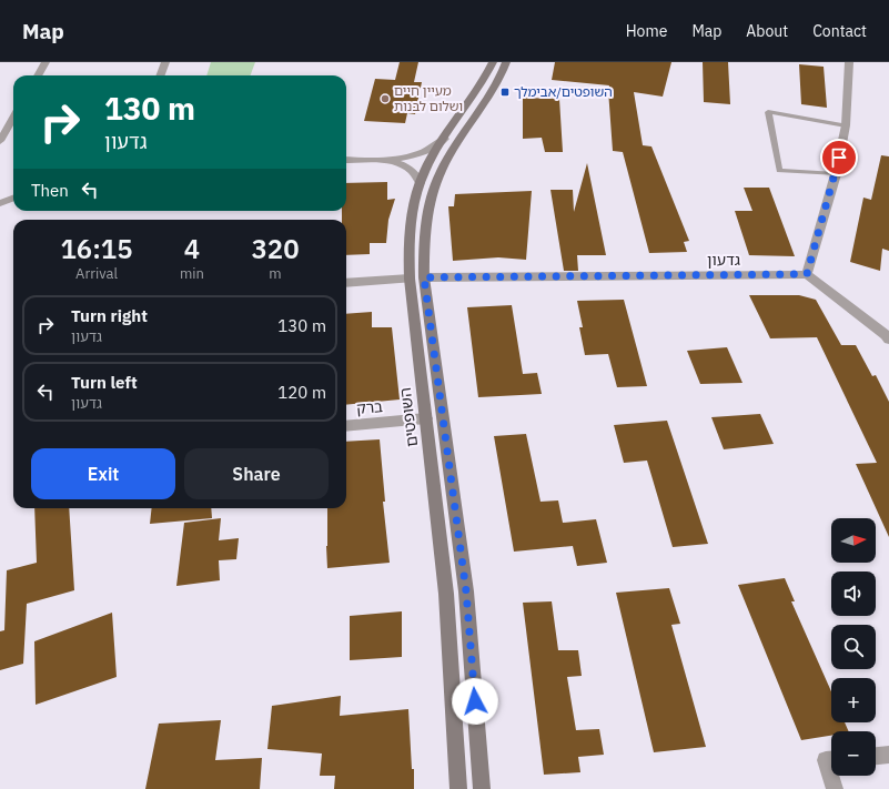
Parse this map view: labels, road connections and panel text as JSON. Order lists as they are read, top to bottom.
{
  "streets": {
    "street": ["גדעון", "ברק", "השופטים"]
  },
  "crossings": [
    ["ברק", "השופטים"]
  ],
  "places": {
    "transit": ["השופטים/אבימלך"],
    "other": ["מעיין חיים ושלום לבנות"]
  },
  "north": "right",
  "page": {
    "header": "Map",
    "nav": [
      "Home",
      "Map",
      "About",
      "Contact"
    ],
    "turn": ["130 m", "גדעון"],
    "then": "Then",
    "eta": [
      "16:15",
      "Arrival",
      "4",
      "min",
      "320",
      "m"
    ],
    "list": [
      {
        "name": "Turn right",
        "note": "גדעון",
        "value": "130 m"
      },
      {
        "name": "Turn left",
        "note": "גדעון",
        "value": "120 m"
      }
    ],
    "buttons": ["Exit", "Share"],
    "map_buttons": ["+", "−"]
  }
}
